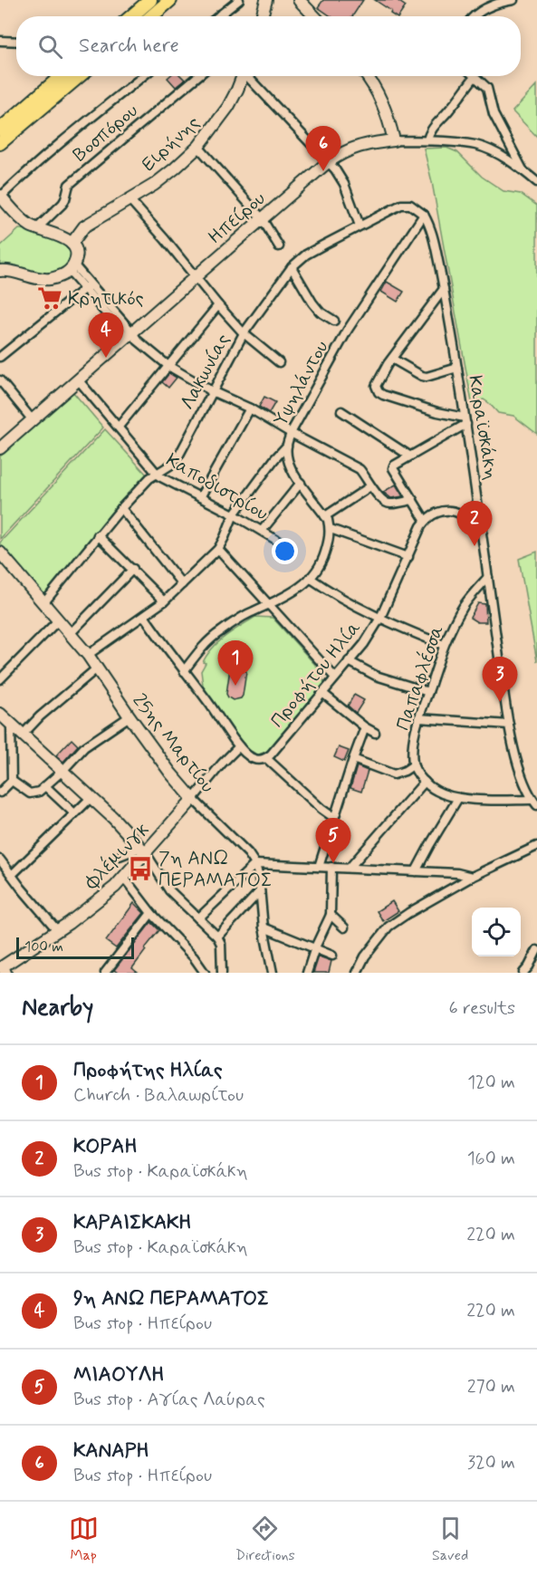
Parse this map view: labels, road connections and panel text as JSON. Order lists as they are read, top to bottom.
{
  "streets": {
    "street": [
      "Βοσπόρου",
      "Ειρήνης",
      "Ηπείρου",
      "Λακωνίας",
      "Υψηλάντου",
      "Καραϊσκάκη",
      "Καποδιστρίου",
      "Προφήτου Ηλία",
      "Παπαφλέσσα",
      "25ης Μαρτίου",
      "Φλέμινγκ"
    ]
  },
  "crossings": [
    ["Ηπείρου", "Καποδιστρίου"],
    ["Λακωνίας", "Υψηλάντου"],
    ["Λακωνίας", "Καραϊσκάκη"],
    ["Λακωνίας", "Καποδιστρίου"],
    ["Λακωνίας", "25ης Μαρτίου"],
    ["Υψηλάντου", "Καραϊσκάκη"],
    ["Καραϊσκάκη", "Παπαφλέσσα"],
    ["25ης Μαρτίου", "Φλέμινγκ"]
  ],
  "places": {
    "supermarket": ["Κρητικός"],
    "bus stop": ["7η ΑΝΩ ΠΕΡΑΜΑΤΟΣ"]
  },
  "scale_bar": "100 m",
  "page": {
    "search": "Search here",
    "pins": [
      "6",
      "4",
      "2",
      "1",
      "3",
      "5"
    ],
    "scale": "100 m",
    "heading": ["Nearby", "6 results"],
    "list": [
      {
        "mark": "1",
        "name": "Προφήτης Ηλίας",
        "note": "Church · Βαλαωρίτου",
        "value": "120 m"
      },
      {
        "mark": "2",
        "name": "ΚΟΡΑΗ",
        "note": "Bus stop · Καραϊσκάκη",
        "value": "160 m"
      },
      {
        "mark": "3",
        "name": "ΚΑΡΑΙΣΚΑΚΗ",
        "note": "Bus stop · Καραϊσκάκη",
        "value": "220 m"
      },
      {
        "mark": "4",
        "name": "9η ΑΝΩ ΠΕΡΑΜΑΤΟΣ",
        "note": "Bus stop · Ηπείρου",
        "value": "220 m"
      },
      {
        "mark": "5",
        "name": "ΜΙΑΟΥΛΗ",
        "note": "Bus stop · Αγίας Λαύρας",
        "value": "270 m"
      },
      {
        "mark": "6",
        "name": "ΚΑΝΑΡΗ",
        "note": "Bus stop · Ηπείρου",
        "value": "320 m"
      }
    ],
    "nav": ["Map", "Directions", "Saved"]
  }
}
